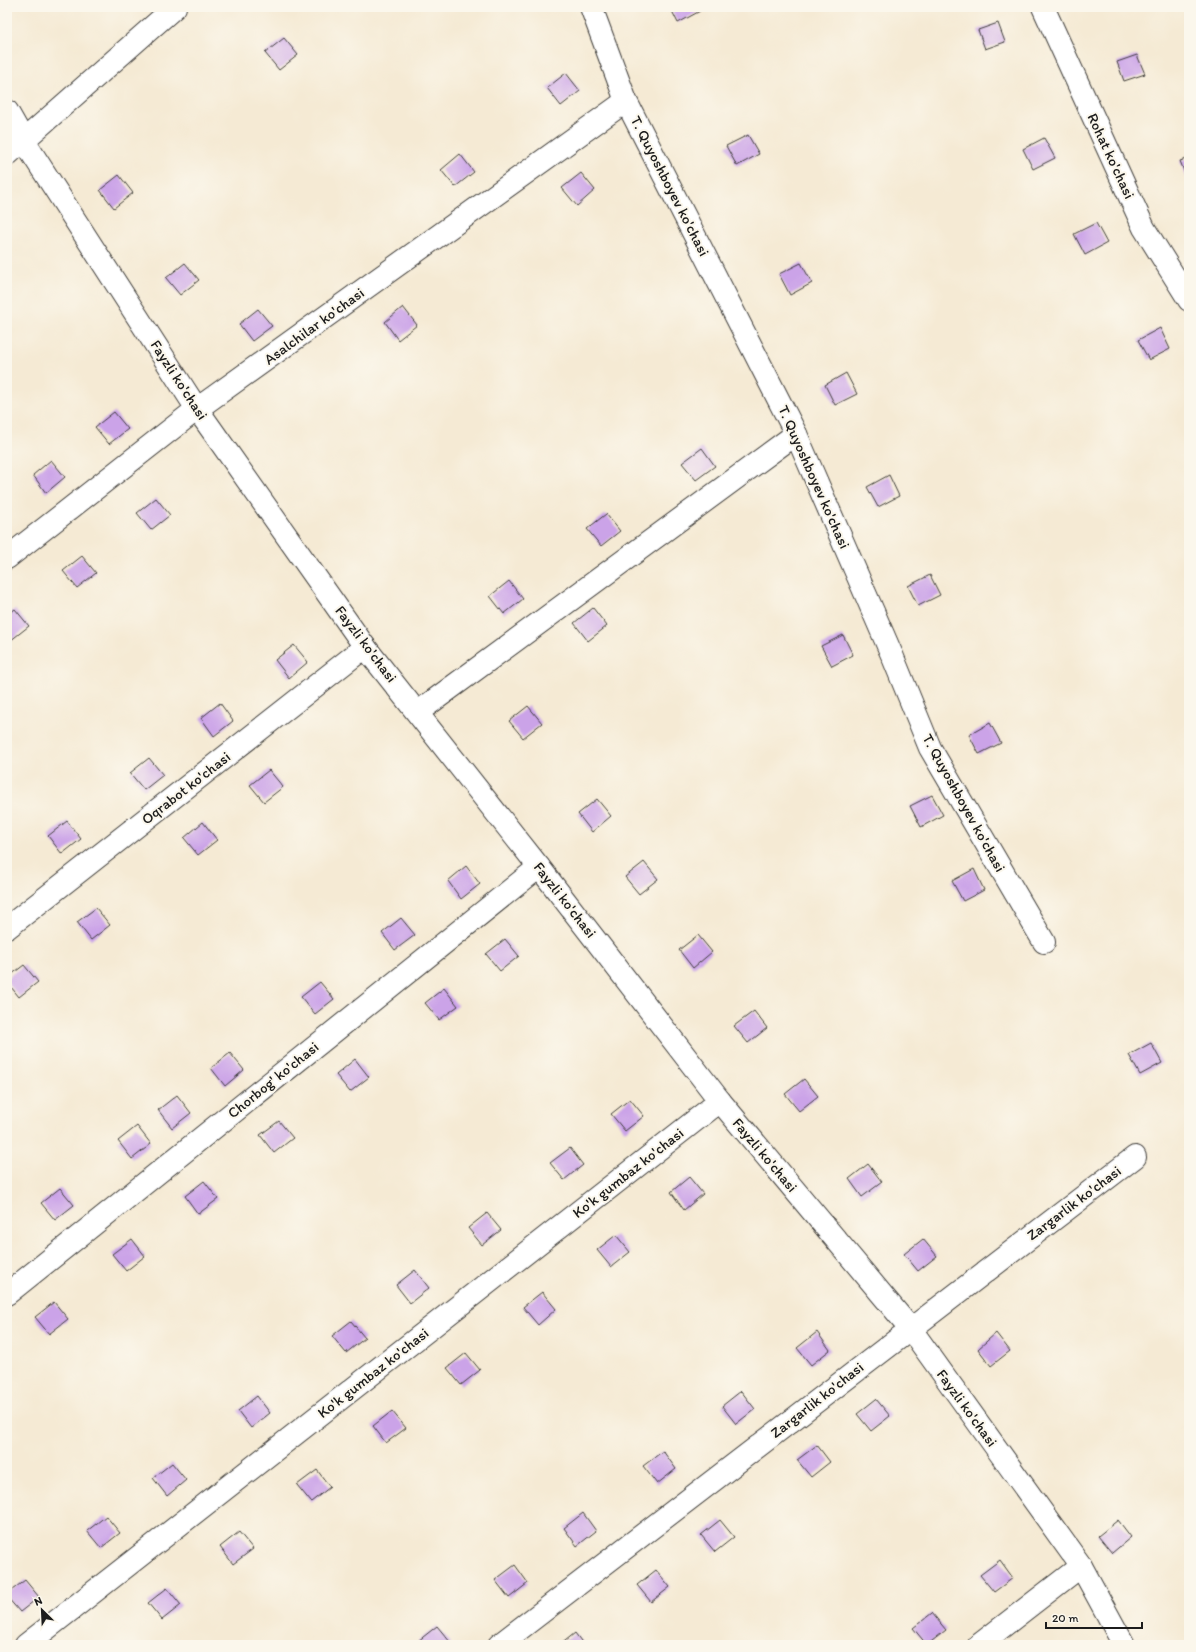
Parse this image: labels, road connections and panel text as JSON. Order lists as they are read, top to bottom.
{
  "streets": {
    "street": [
      "Rohat ko'chasi",
      "T. Quyoshboyev ko'chasi",
      "Asalchilar ko'chasi",
      "Fayzli ko'chasi",
      "Oqrabot ko'chasi",
      "Chorbog' ko'chasi",
      "Ko'k gumbaz ko'chasi",
      "Zargarlik ko'chasi"
    ]
  },
  "crossings": [
    ["T. Quyoshboyev ko'chasi", "Asalchilar ko'chasi"],
    ["Asalchilar ko'chasi", "Fayzli ko'chasi"],
    ["Fayzli ko'chasi", "Oqrabot ko'chasi"],
    ["Fayzli ko'chasi", "Chorbog' ko'chasi"],
    ["Fayzli ko'chasi", "Ko'k gumbaz ko'chasi"],
    ["Fayzli ko'chasi", "Zargarlik ko'chasi"]
  ],
  "scale_bar": "20 m",
  "north": "top left"
}
